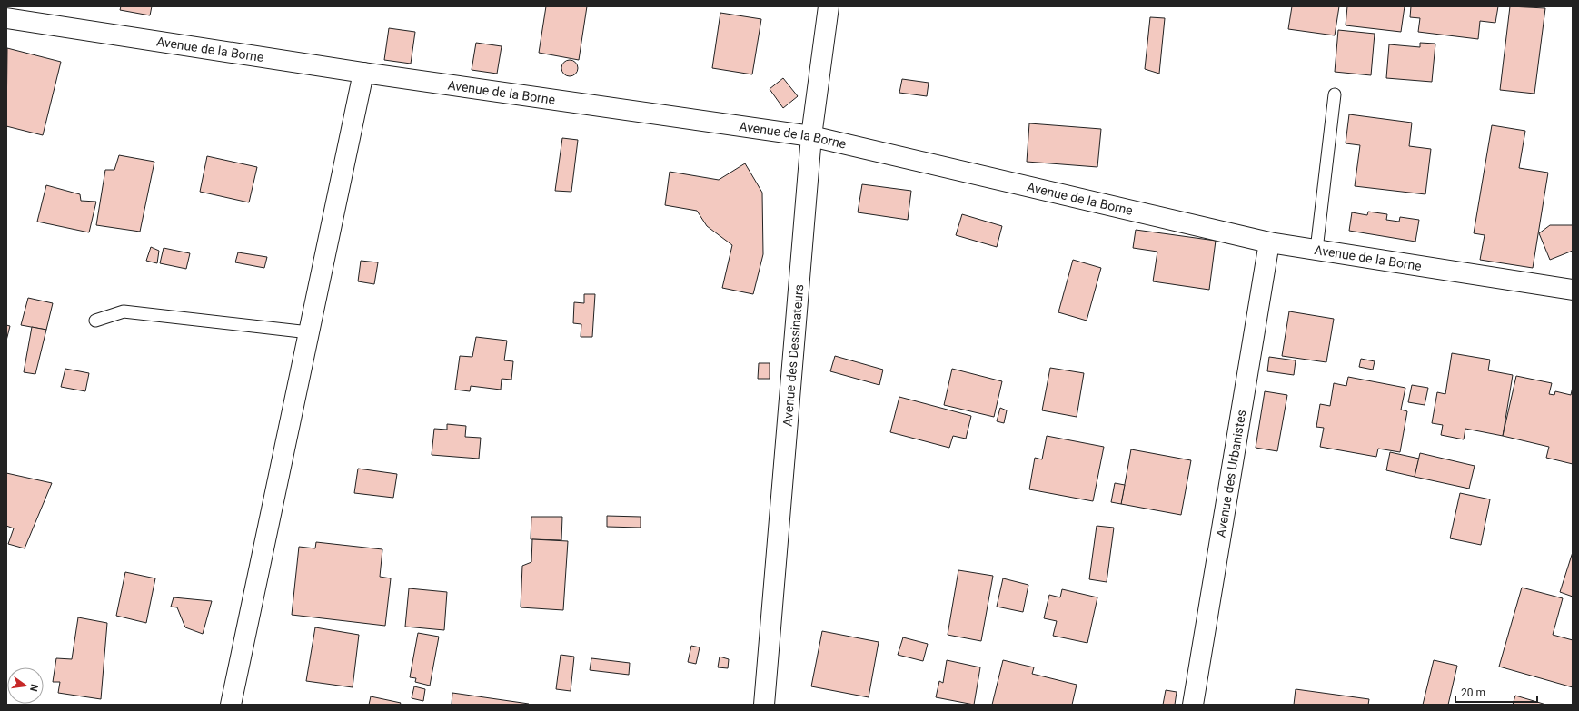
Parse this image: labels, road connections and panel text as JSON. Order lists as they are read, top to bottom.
{
  "streets": {
    "street": ["Avenue de la Borne", "Avenue des Dessinateurs", "Avenue des Urbanistes"]
  },
  "crossings": [
    ["Avenue de la Borne", "Avenue des Dessinateurs"],
    ["Avenue de la Borne", "Avenue des Urbanistes"]
  ],
  "scale_bar": "20 m",
  "north": "right"
}
